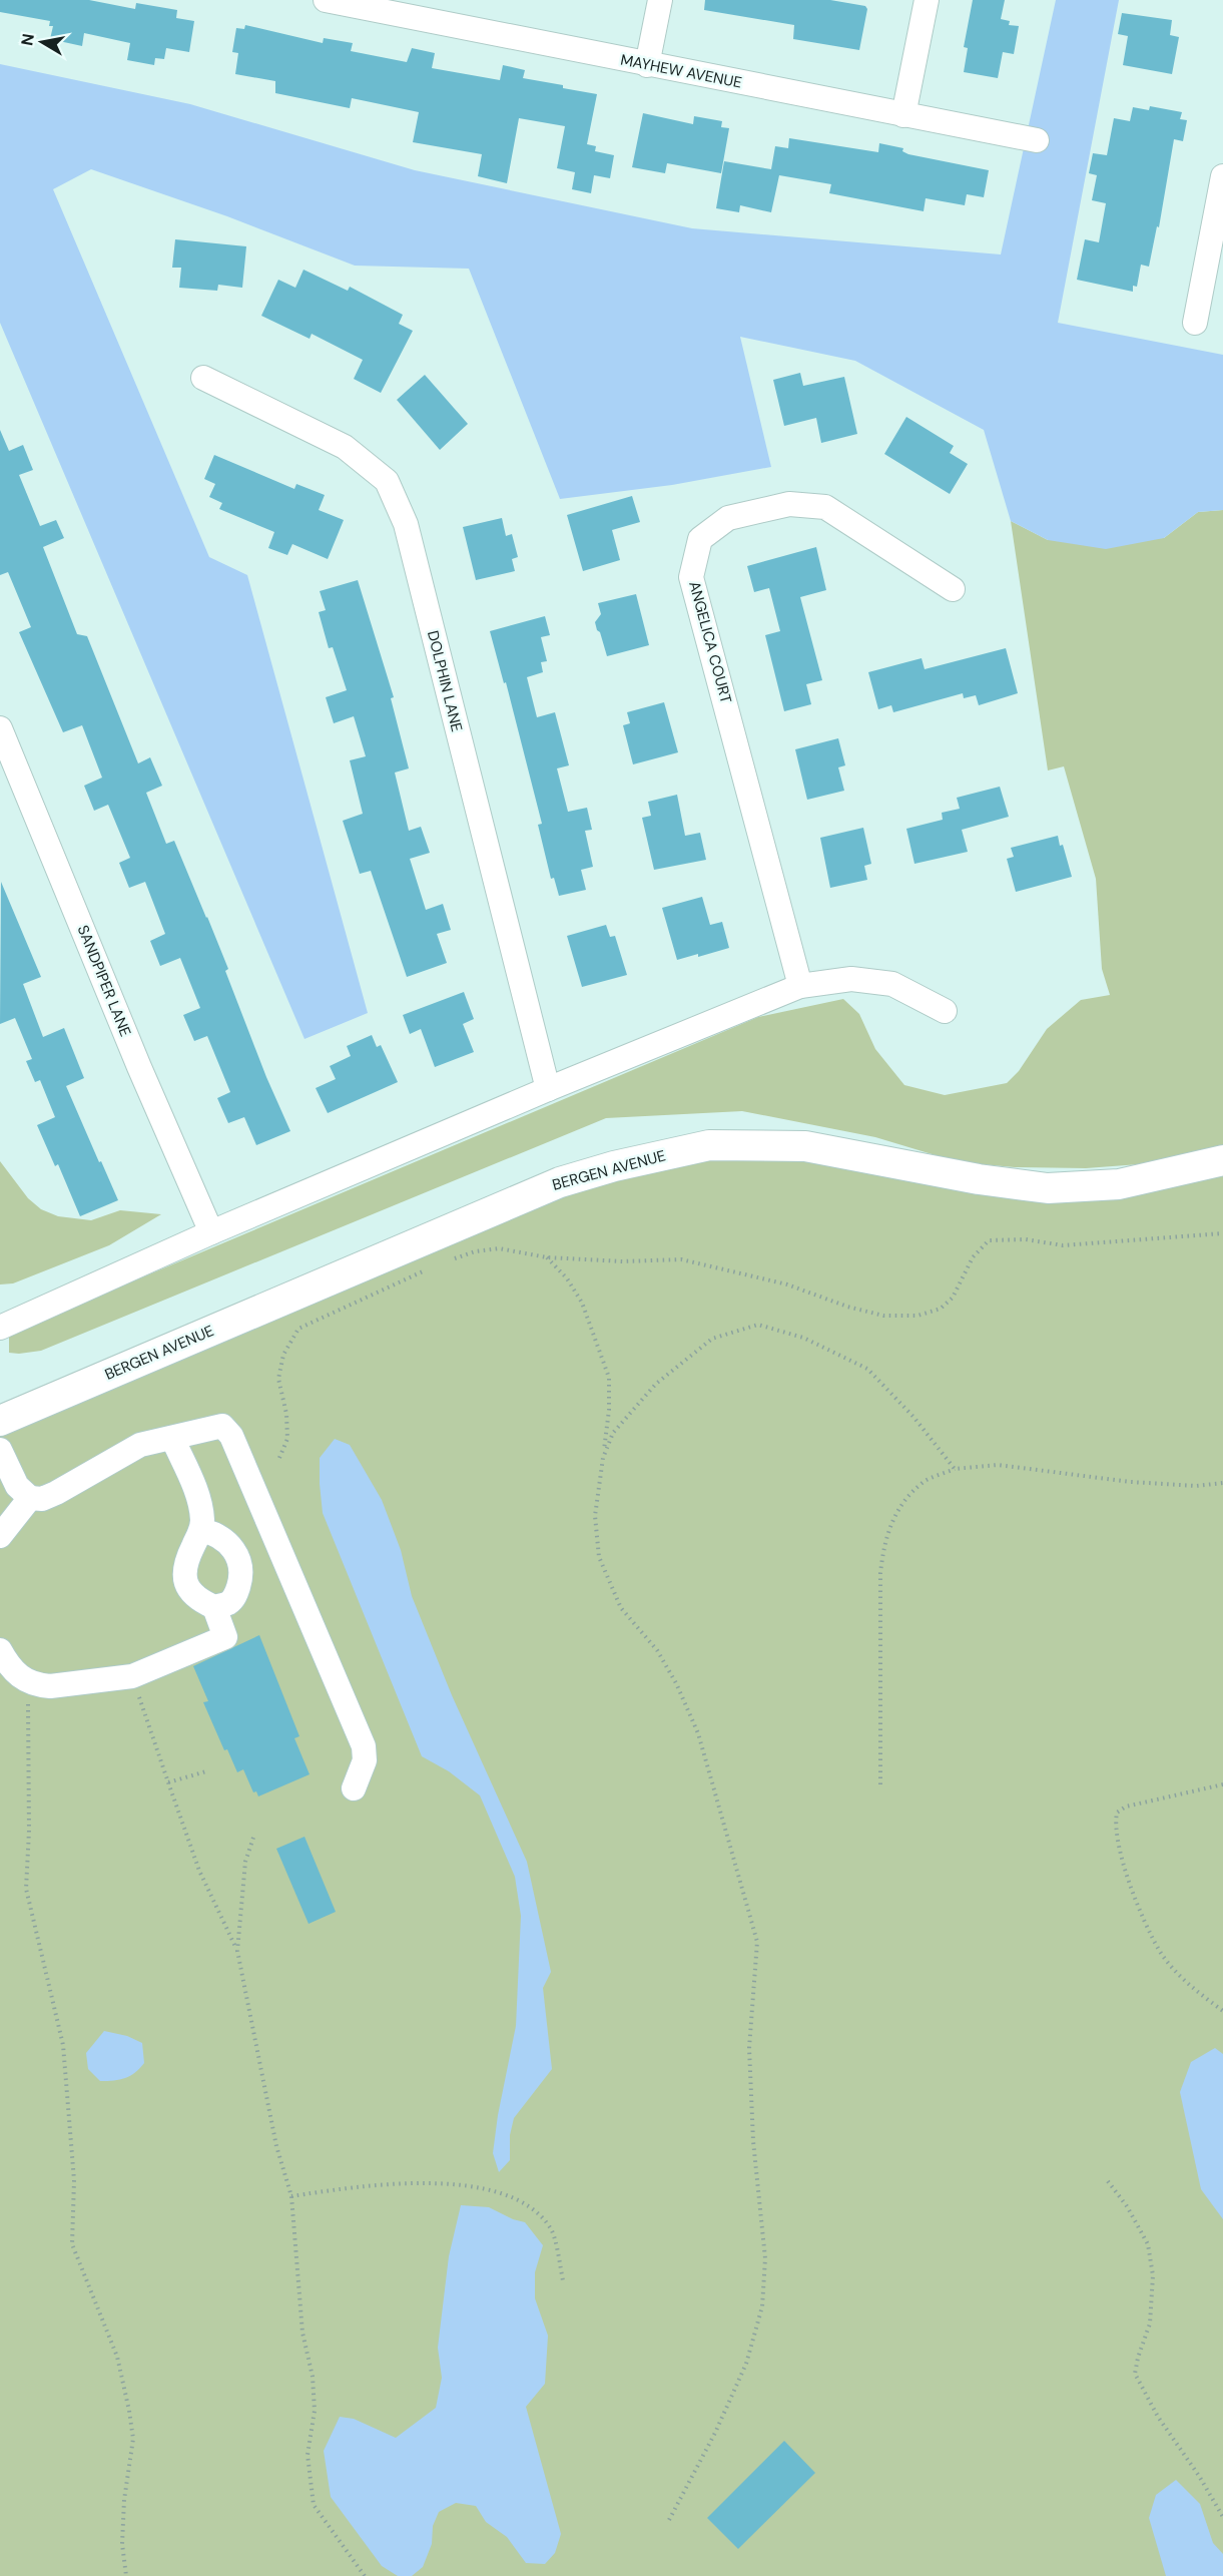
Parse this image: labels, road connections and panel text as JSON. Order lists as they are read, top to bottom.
{
  "streets": {
    "main road": ["BERGEN AVENUE"],
    "street": [
      "MAYHEW AVENUE",
      "ANGELICA COURT",
      "DOLPHIN LANE",
      "SANDPIPER LANE"
    ]
  },
  "north": "left"
}
